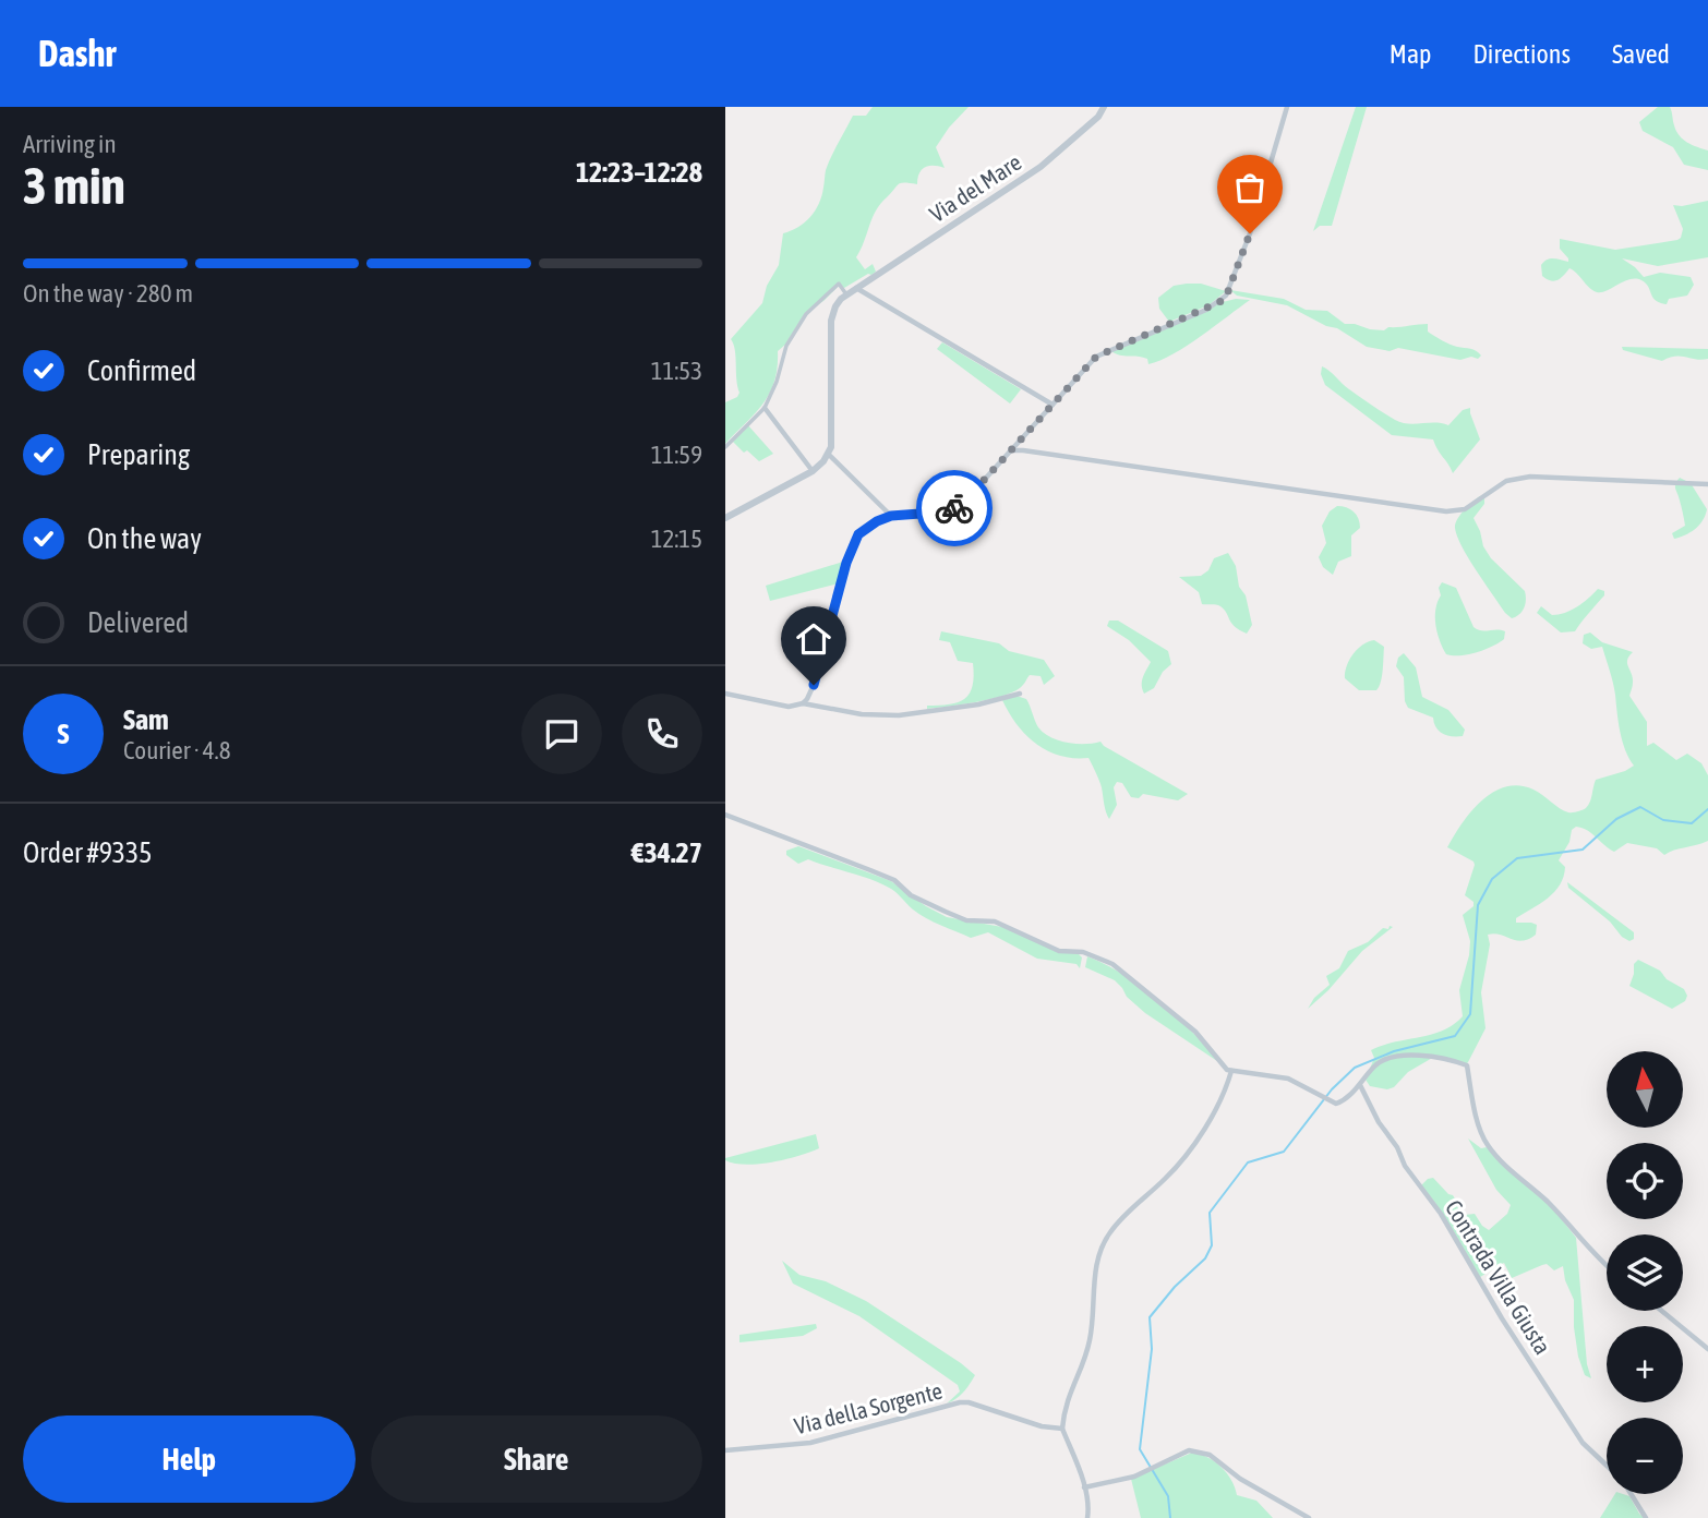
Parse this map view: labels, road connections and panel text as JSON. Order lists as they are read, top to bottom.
{
  "streets": {
    "street": ["Via del Mare", "Contrada Villa Giusta", "Via della Sorgente"]
  },
  "north": "top",
  "page": {
    "header": "Dashr",
    "nav": ["Map", "Directions", "Saved"],
    "heading": ["3 min", "Arriving in", "12:23–12:28"],
    "panel": [
      "Sam",
      "Courier · 4.8",
      "Order #9335",
      "€34.27"
    ],
    "bar": "On the way · 280 m",
    "list": [
      ["Confirmed", "11:53"],
      ["Preparing", "11:59"],
      ["On the way", "12:15"],
      "Delivered"
    ],
    "round": "S",
    "map_buttons": ["+", "−"],
    "buttons": ["Help", "Share"]
  }
}
